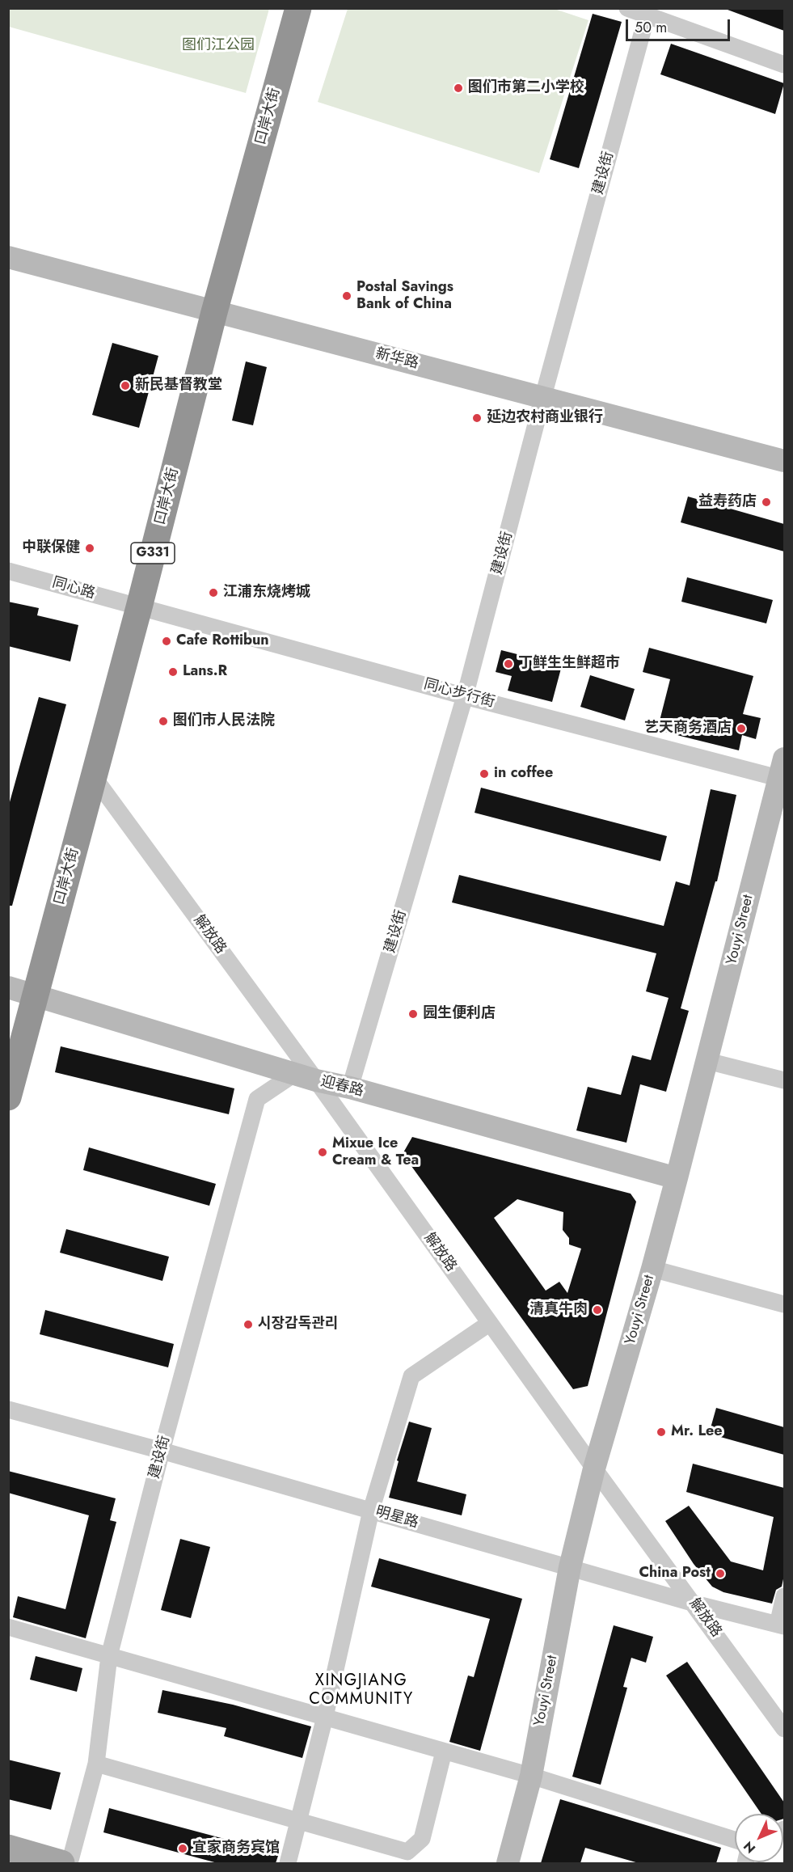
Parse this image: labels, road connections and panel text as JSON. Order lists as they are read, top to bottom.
{
  "streets": {
    "highway": ["口岸大街", "G331"],
    "street": [
      "建设街",
      "新华路",
      "同心路",
      "同心步行街",
      "Youyi Street",
      "解放路",
      "迎春路",
      "明星路"
    ]
  },
  "crossings": [
    ["口岸大街", "新华路"],
    ["口岸大街", "同心路"],
    ["口岸大街", "同心步行街"],
    ["口岸大街", "解放路"],
    ["口岸大街", "迎春路"],
    ["建设街", "新华路"],
    ["建设街", "同心步行街"],
    ["建设街", "解放路"],
    ["建设街", "迎春路"],
    ["建设街", "明星路"],
    ["同心路", "同心步行街"],
    ["同心步行街", "Youyi Street"],
    ["Youyi Street", "解放路"],
    ["Youyi Street", "迎春路"],
    ["Youyi Street", "明星路"],
    ["解放路", "迎春路"],
    ["解放路", "明星路"]
  ],
  "districts": ["XINGJIANG COMMUNITY"],
  "parks": ["图们江公园"],
  "places": [
    "图们市第二小学校",
    "Postal Savings Bank of China",
    "新民基督教堂",
    "延边农村商业银行",
    "益寿药店",
    "中联保健",
    "江浦东烧烤城",
    "Cafe Rottibun",
    "丁鲜生生鲜超市",
    "Lans.R",
    "图们市人民法院",
    "艺天商务酒店",
    "in coffee",
    "园生便利店",
    "Mixue Ice Cream & Tea",
    "清真牛肉",
    "시장감독관리",
    "Mr. Lee",
    "China Post",
    "宜家商务宾馆"
  ],
  "scale_bar": "50 m",
  "north": "bottom left"
}
